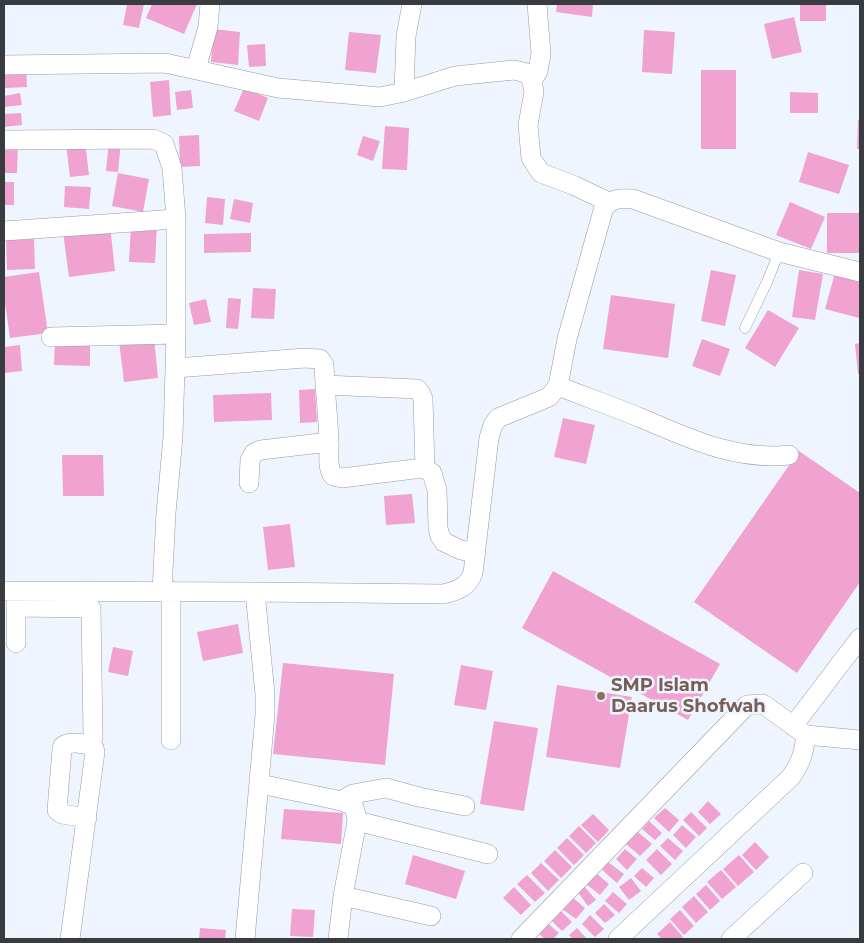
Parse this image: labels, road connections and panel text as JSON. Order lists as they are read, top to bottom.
{
  "places": ["SMP Islam Daarus Shofwah"]
}
